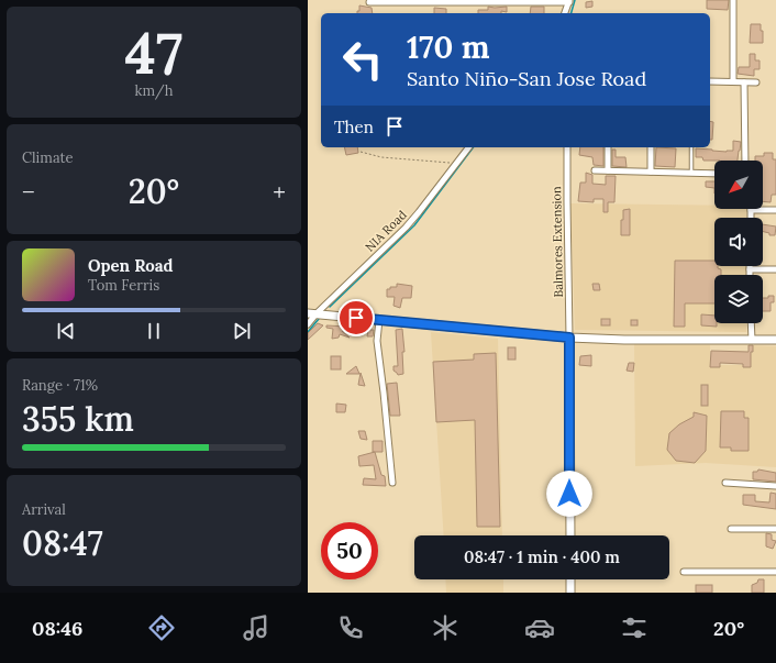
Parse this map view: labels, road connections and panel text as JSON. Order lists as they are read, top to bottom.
{
  "streets": {
    "street": ["NIA Road", "Balmores Extension"]
  },
  "north": "bottom left",
  "page": {
    "tile": [
      ["47", "km/h"],
      "Climate",
      ["Range · 71%", "355 km"],
      ["Arrival", "08:47"]
    ],
    "turn": ["170 m", "Santo Niño-San Jose Road"],
    "then": "Then",
    "heat": ["−", "20°", "+"],
    "song": ["Open Road", "Tom Ferris"],
    "limit": "50",
    "trip": "08:47 · 1 min · 400 m",
    "tabs": ["08:46", "20°"]
  }
}
